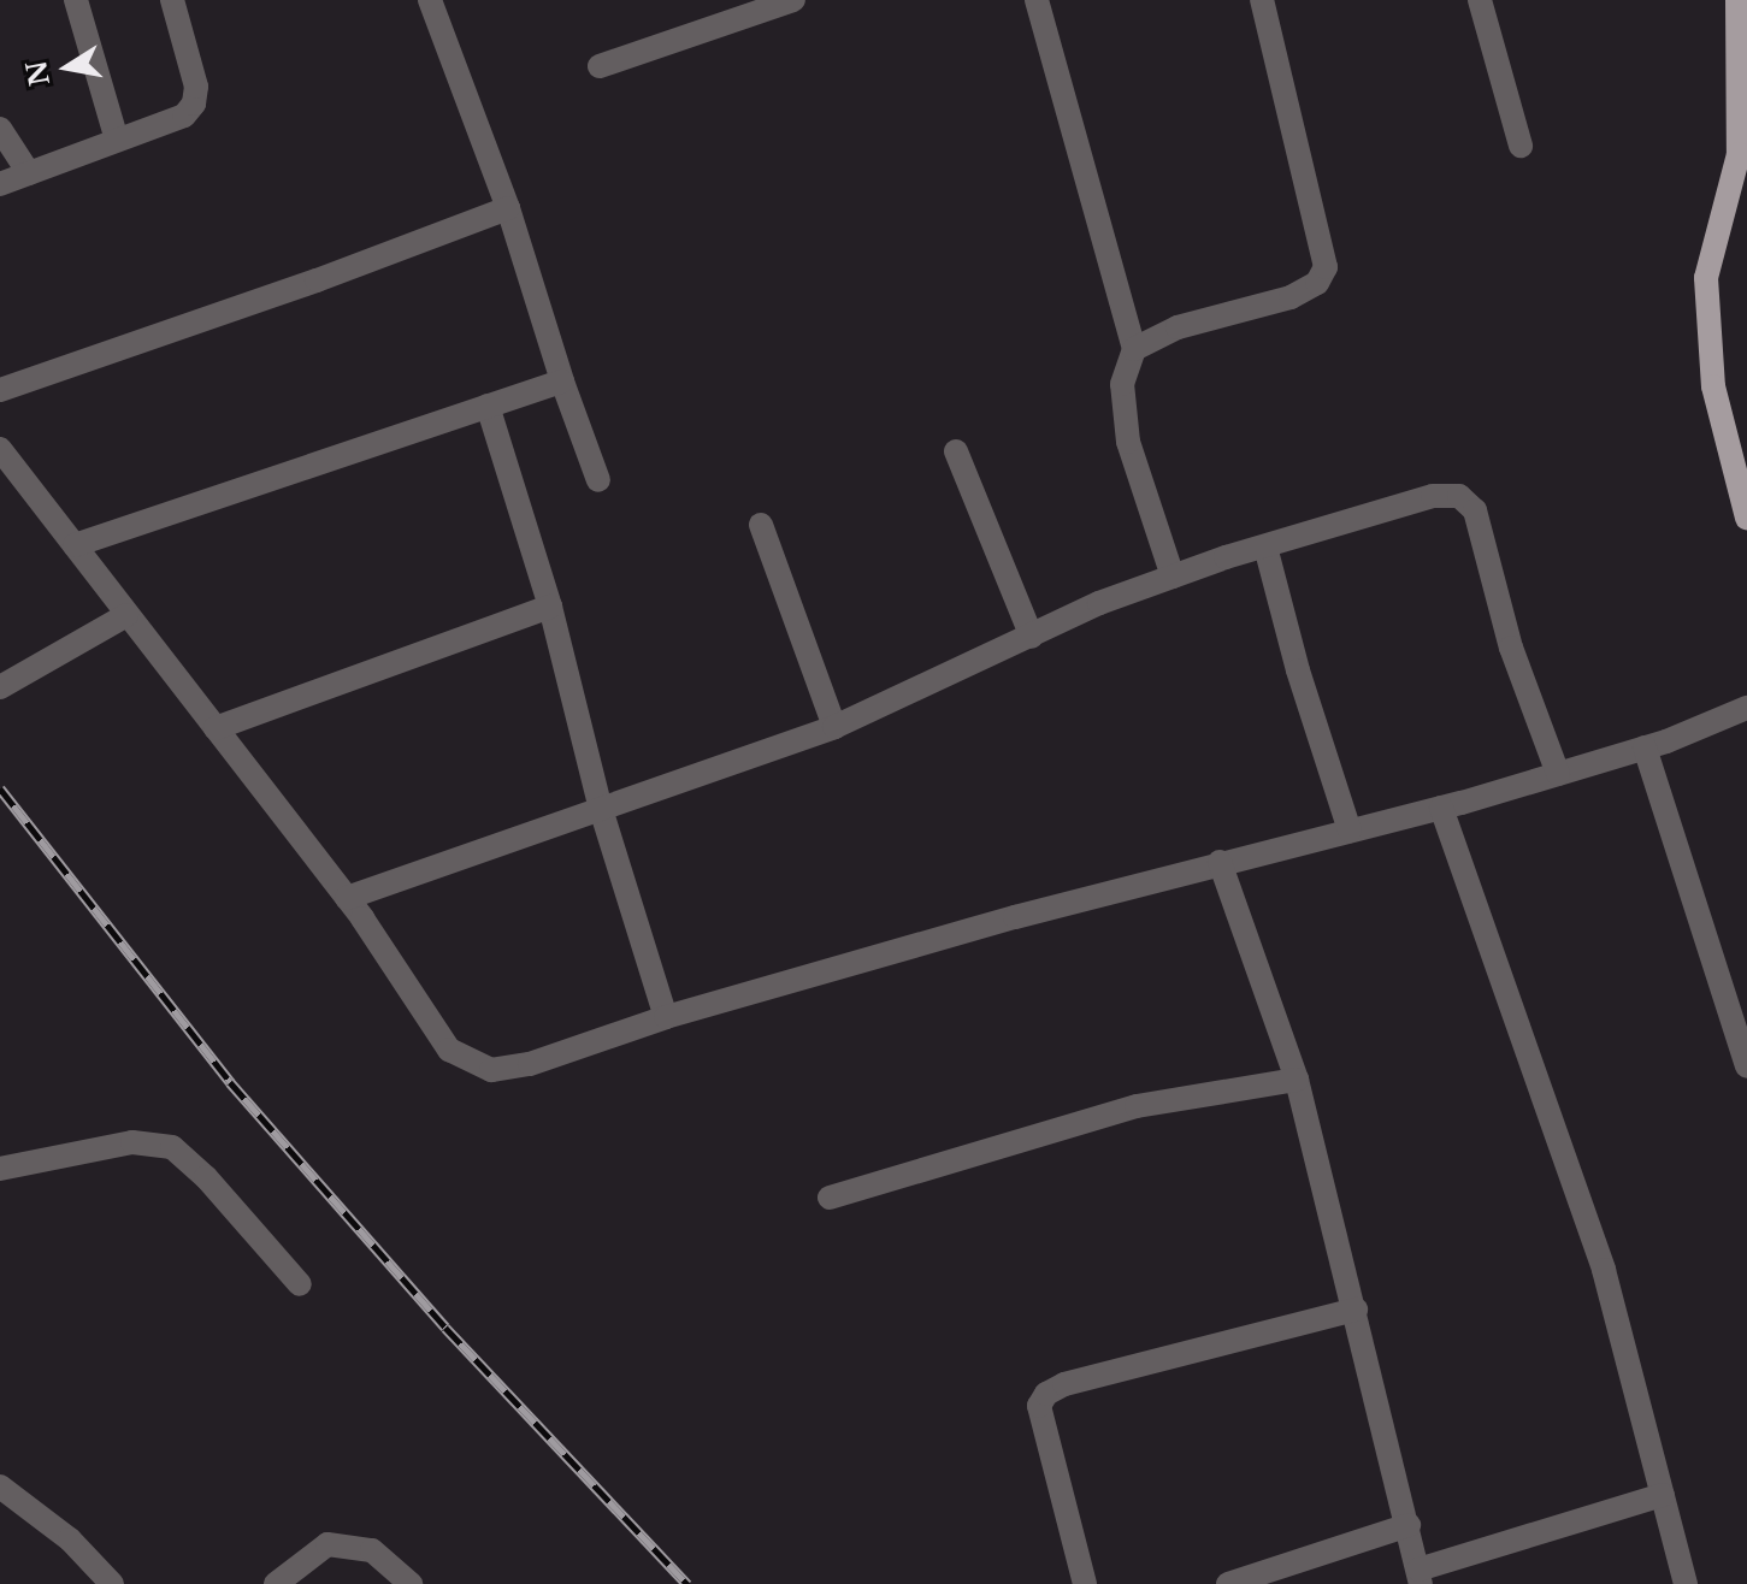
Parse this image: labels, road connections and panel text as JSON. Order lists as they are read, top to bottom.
{
  "north": "left"
}
